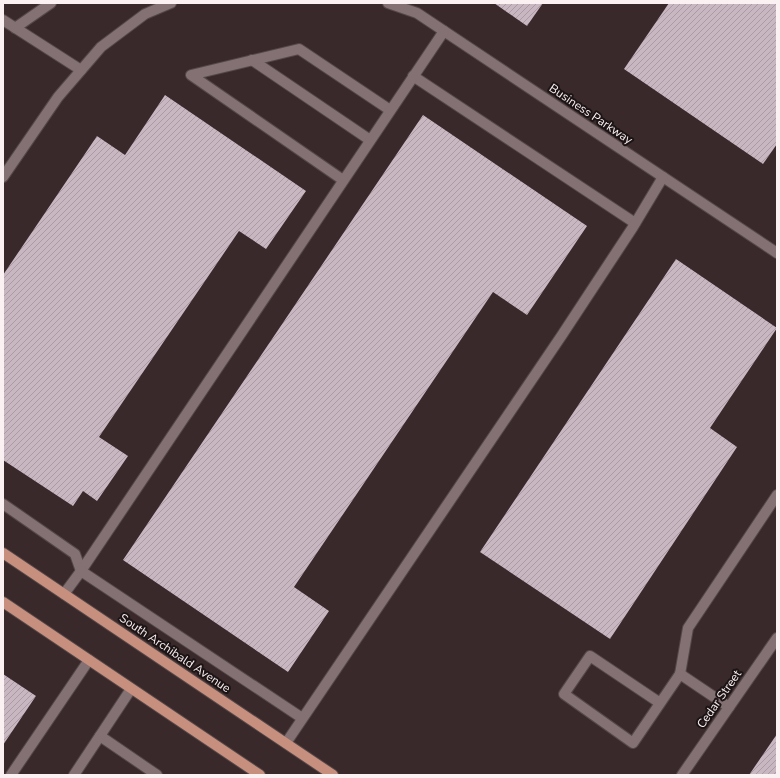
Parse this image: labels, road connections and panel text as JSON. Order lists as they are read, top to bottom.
{
  "streets": {
    "main road": ["South Archibald Avenue"],
    "street": ["Business Parkway", "Cedar Street"]
  }
}
